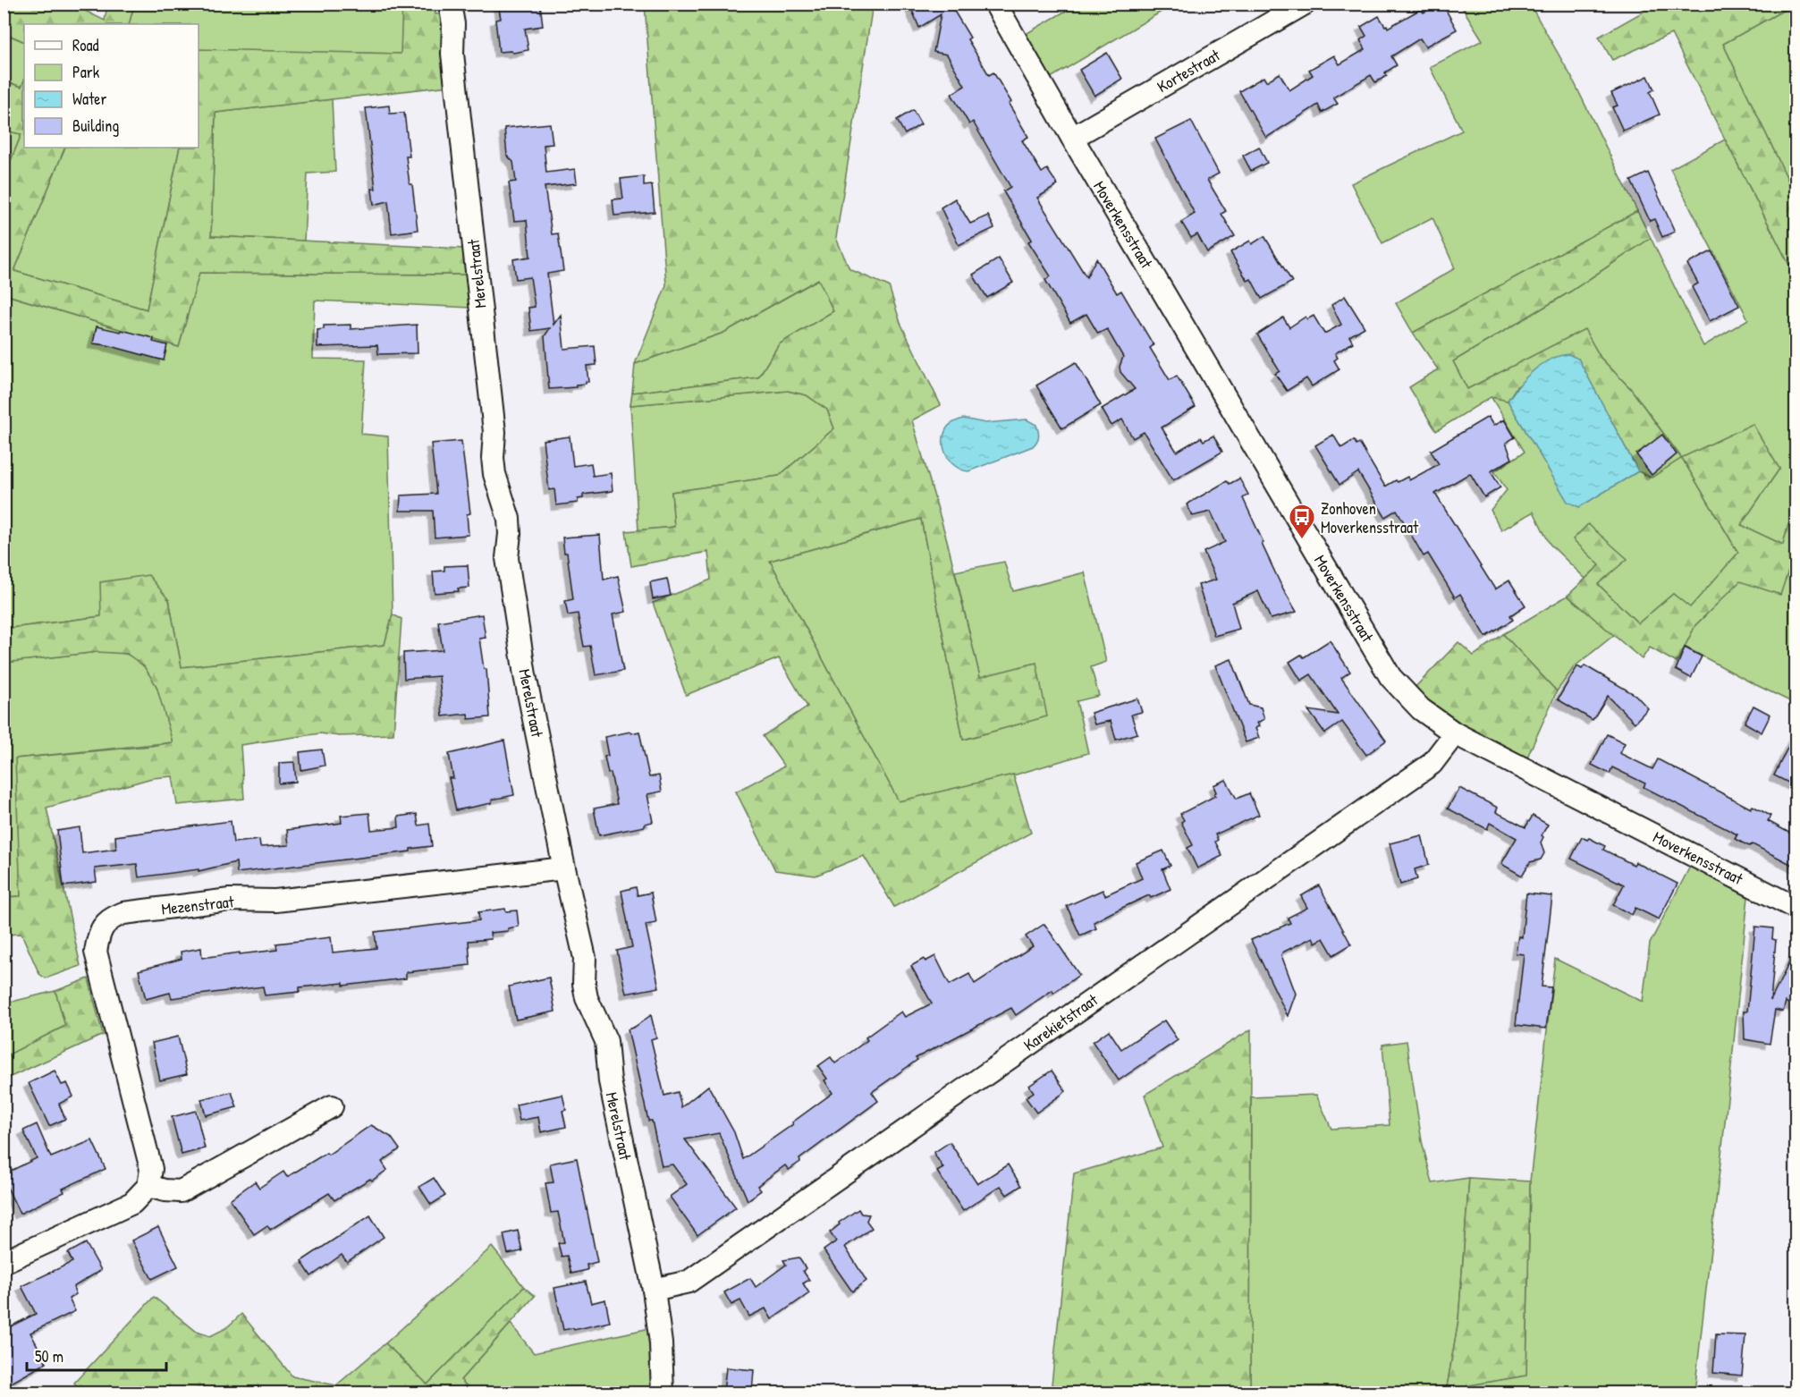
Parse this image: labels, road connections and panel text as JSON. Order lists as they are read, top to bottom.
{
  "streets": {
    "street": [
      "Kortestraat",
      "Moverkensstraat",
      "Merelstraat",
      "Mezenstraat",
      "Karekietstraat"
    ]
  },
  "crossings": [
    ["Kortestraat", "Moverkensstraat"],
    ["Moverkensstraat", "Karekietstraat"],
    ["Merelstraat", "Mezenstraat"],
    ["Merelstraat", "Karekietstraat"]
  ],
  "places": {
    "bus stop": ["Zonhoven Moverkensstraat"]
  },
  "legend": [
    "Road",
    "Park",
    "Water",
    "Building"
  ],
  "scale_bar": "50 m"
}
